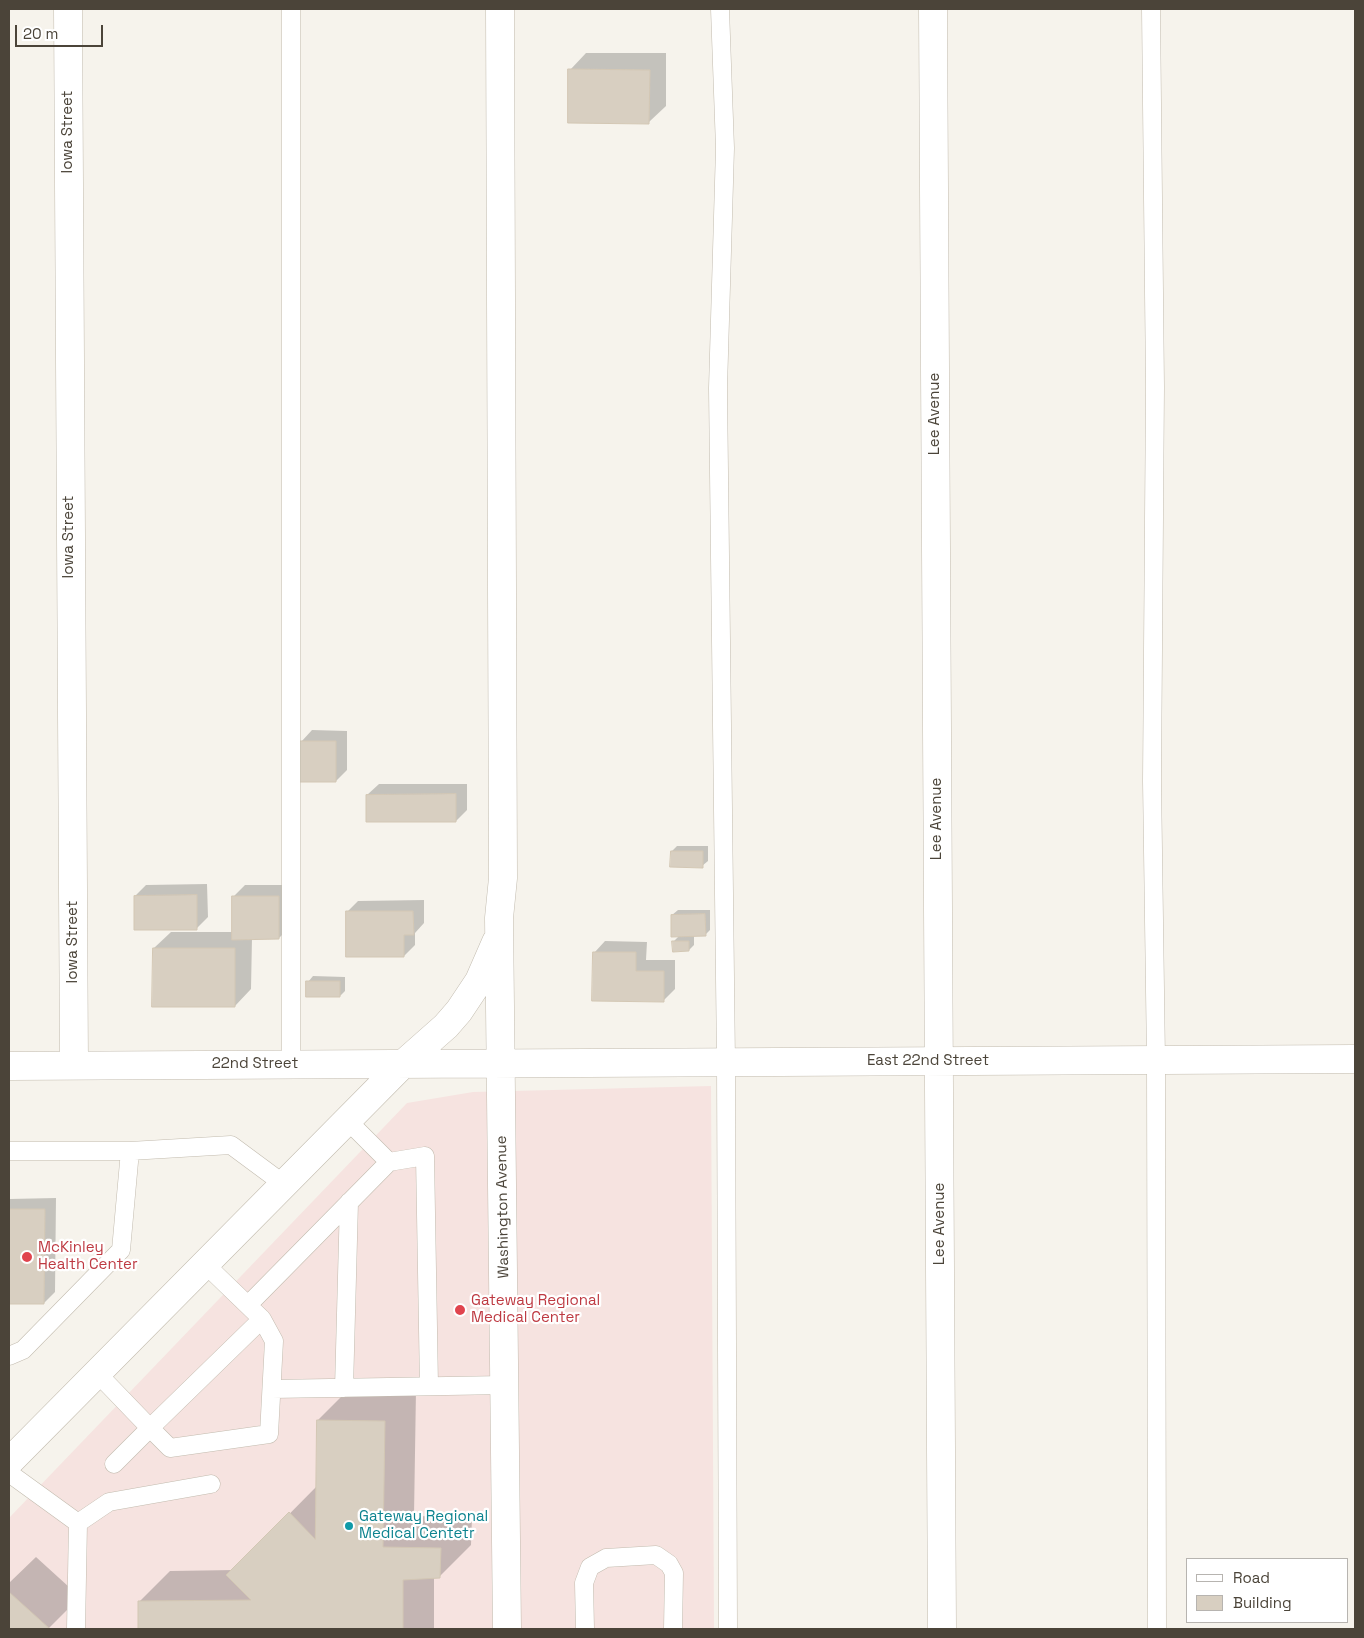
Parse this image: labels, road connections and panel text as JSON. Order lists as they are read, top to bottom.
{
  "streets": {
    "street": [
      "Iowa Street",
      "Lee Avenue",
      "East 22nd Street",
      "22nd Street",
      "Washington Avenue"
    ]
  },
  "crossings": [
    ["Iowa Street", "22nd Street"],
    ["Lee Avenue", "East 22nd Street"],
    ["East 22nd Street", "22nd Street"],
    ["East 22nd Street", "Washington Avenue"],
    ["22nd Street", "Washington Avenue"]
  ],
  "places": ["McKinley Health Center", "Gateway Regional Medical Center", "Gateway Regional Medical Centetr"],
  "legend": ["Road", "Building"],
  "scale_bar": "20 m"
}
